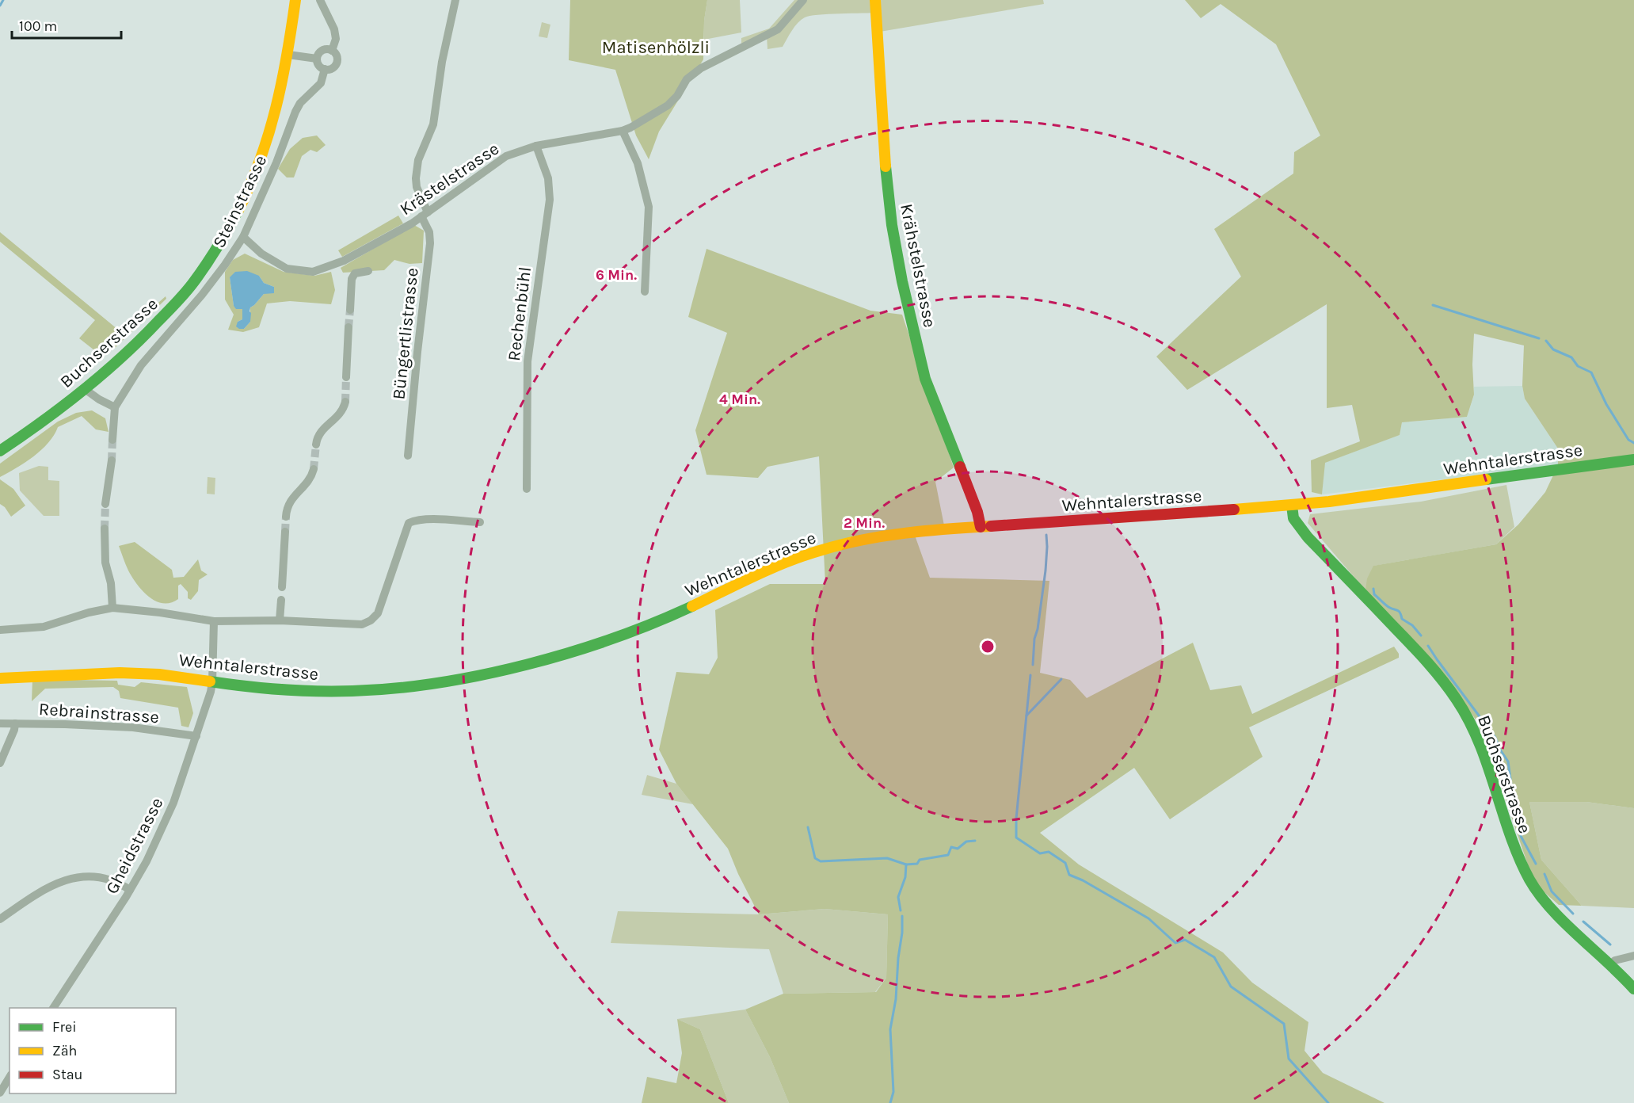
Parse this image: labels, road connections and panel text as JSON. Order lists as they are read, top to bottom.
{
  "streets": {
    "main road": ["Krähstelstrasse", "Buchserstrasse", "Wehntalerstrasse"],
    "street": [
      "Krästelstrasse",
      "Steinstrasse",
      "Rechenbühl",
      "Büngertlistrasse",
      "Rebrainstrasse",
      "Gheidstrasse"
    ]
  },
  "crossings": [
    ["Krästelstrasse", "Steinstrasse"],
    ["Krästelstrasse", "Rechenbühl"],
    ["Krästelstrasse", "Büngertlistrasse"],
    ["Krähstelstrasse", "Wehntalerstrasse"],
    ["Buchserstrasse", "Wehntalerstrasse"],
    ["Wehntalerstrasse", "Gheidstrasse"],
    ["Rebrainstrasse", "Gheidstrasse"]
  ],
  "parks": ["Matisenhölzli"],
  "legend": ["Frei", "Zäh", "Stau"],
  "scale_bar": "100 m",
  "rings": ["6 Min.", "4 Min.", "2 Min."]
}
